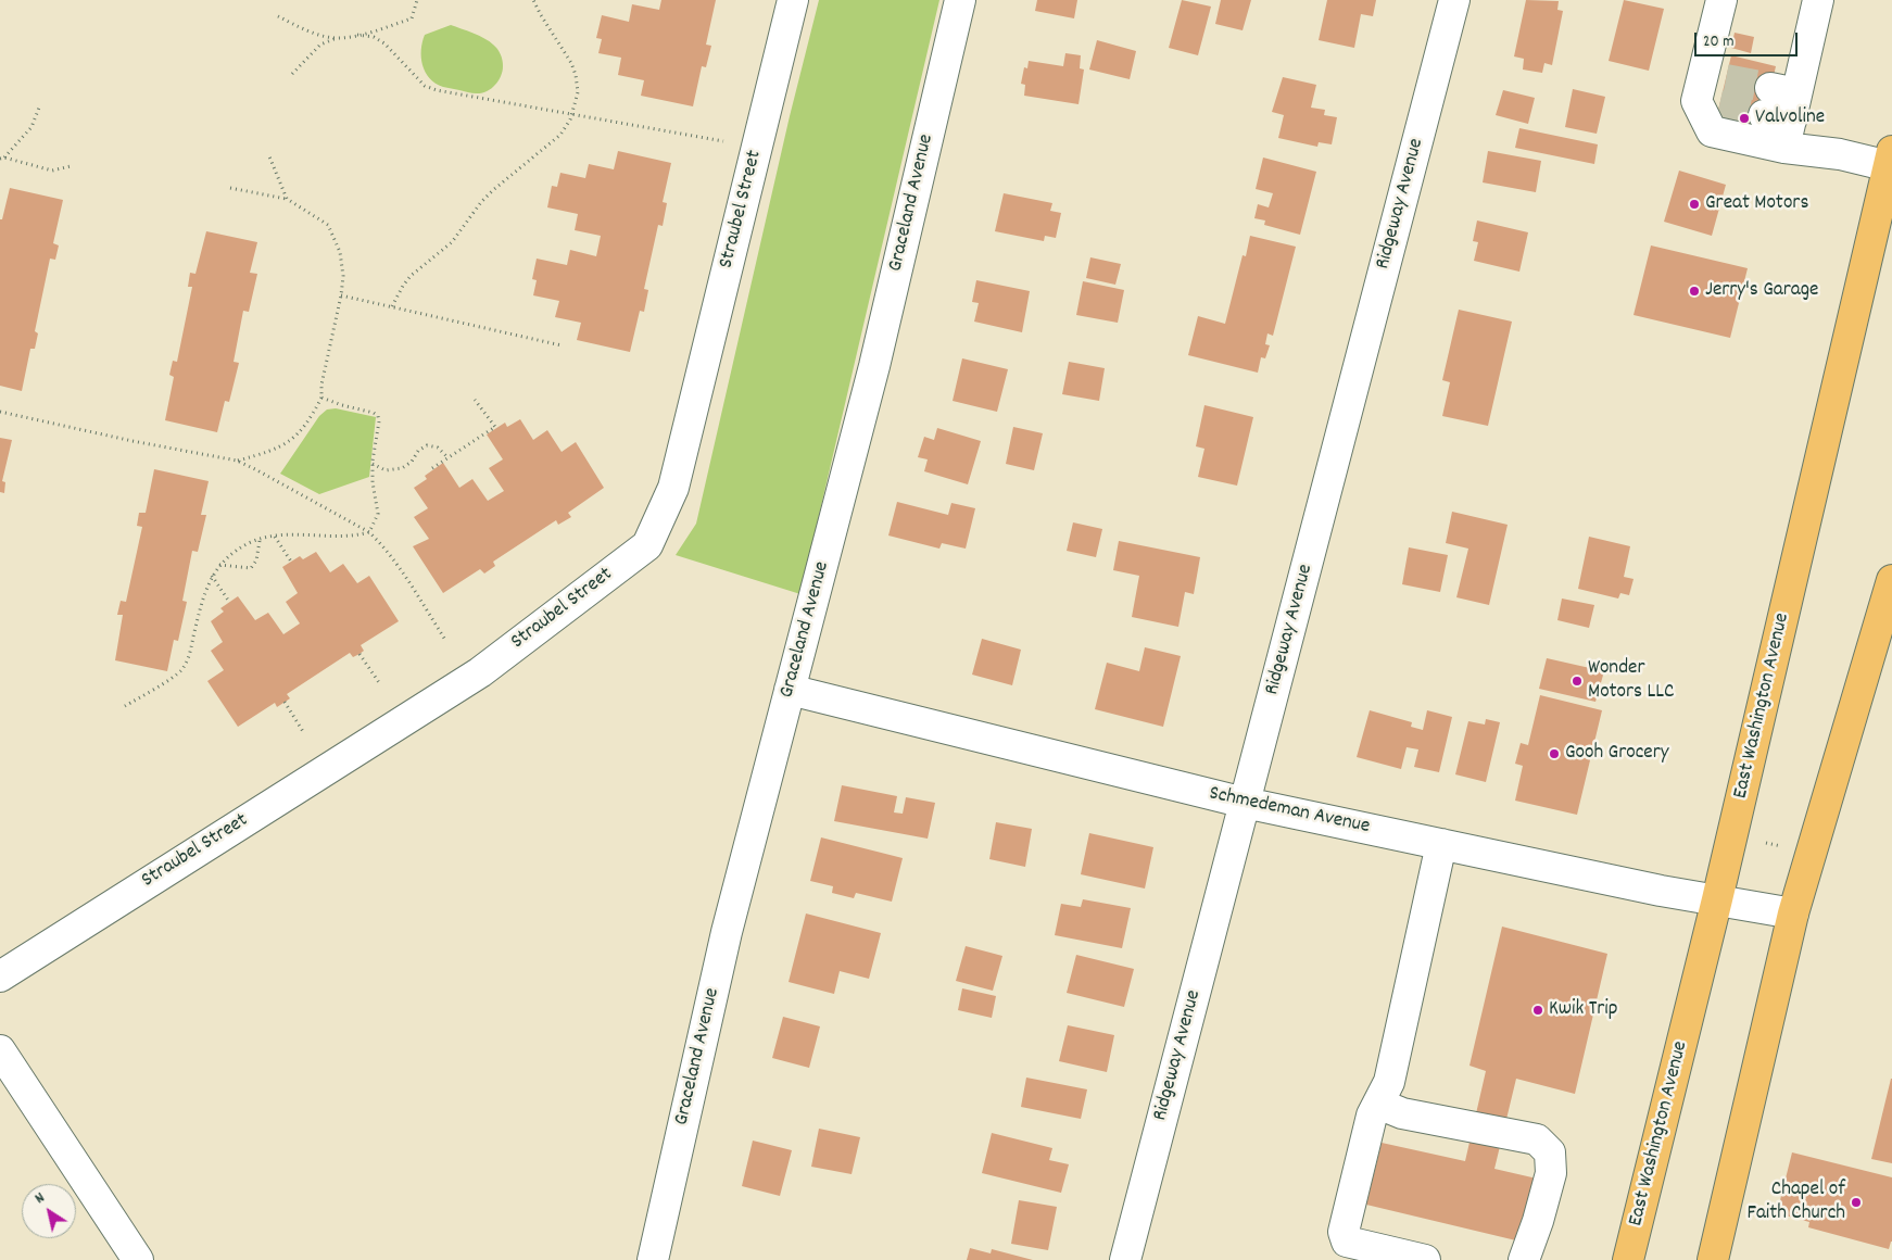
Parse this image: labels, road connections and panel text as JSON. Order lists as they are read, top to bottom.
{
  "streets": {
    "main road": ["East Washington Avenue"],
    "street": [
      "Graceland Avenue",
      "Ridgeway Avenue",
      "Straubel Street",
      "Schmedeman Avenue"
    ]
  },
  "crossings": [
    ["Graceland Avenue", "Schmedeman Avenue"],
    ["Ridgeway Avenue", "Schmedeman Avenue"],
    ["East Washington Avenue", "Schmedeman Avenue"]
  ],
  "places": [
    "Valvoline",
    "Great Motors",
    "Jerry's Garage",
    "Wonder Motors LLC",
    "Gooh Grocery",
    "Kwik Trip",
    "Chapel of Faith Church"
  ],
  "scale_bar": "20 m",
  "north": "top left"
}
